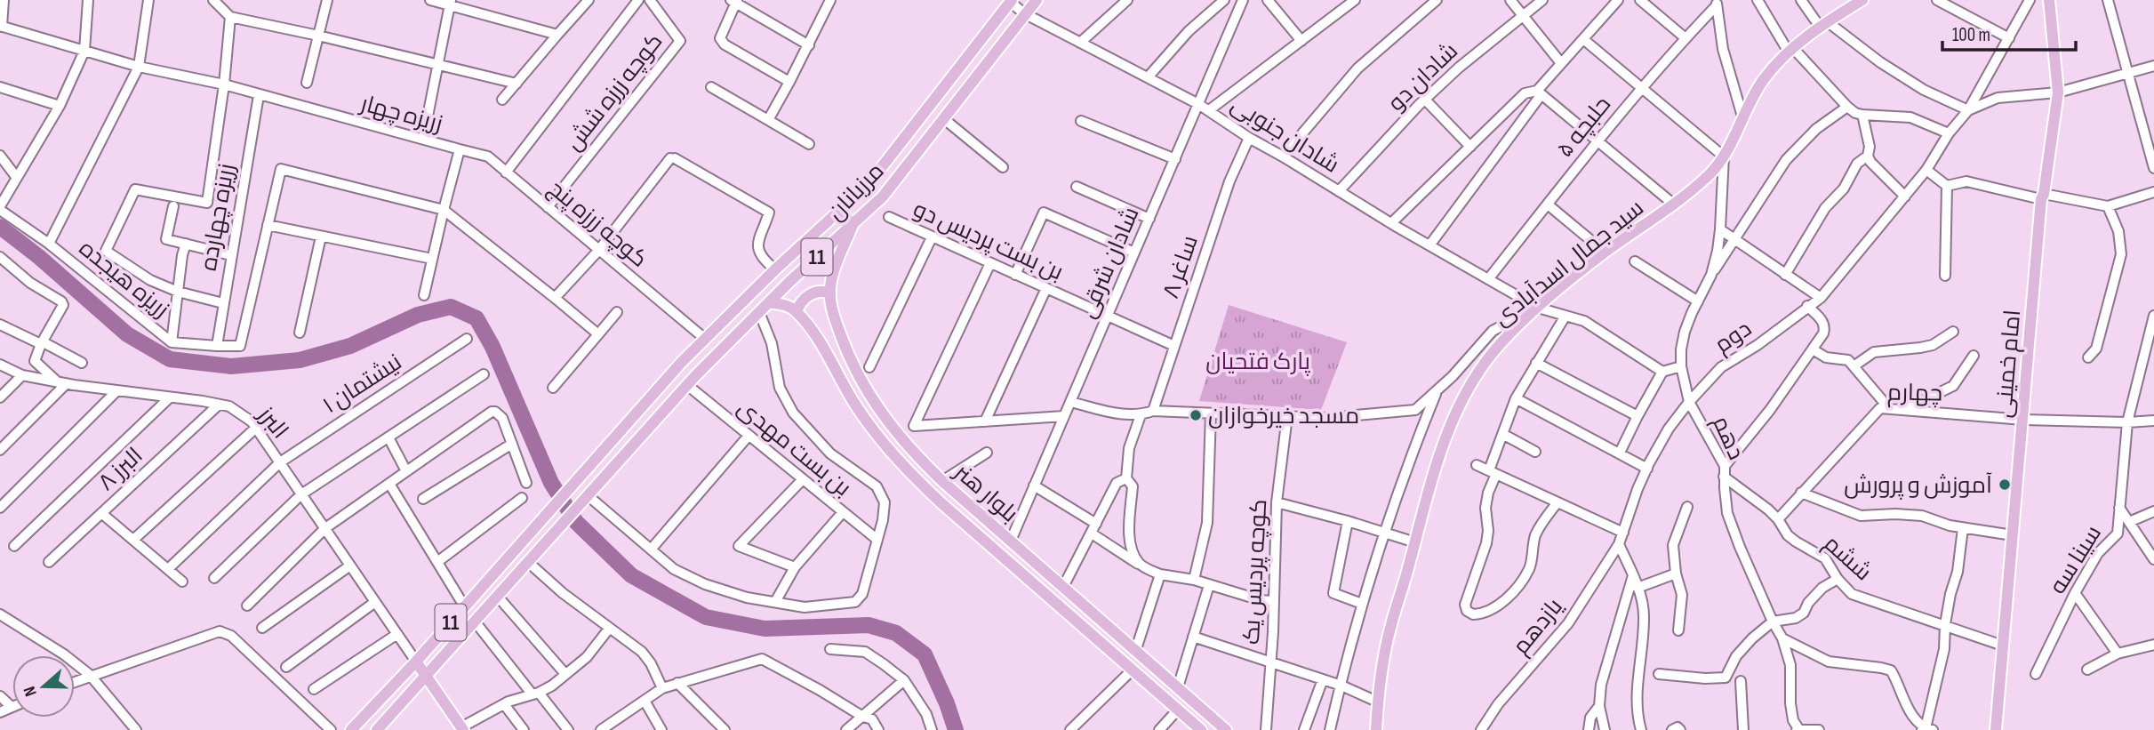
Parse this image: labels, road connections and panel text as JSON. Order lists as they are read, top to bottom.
{
  "streets": {
    "main road": [
      "مرزبانان",
      "11",
      "سید جمال اسدآبادی",
      "امام خمینی",
      "بلوار هنر"
    ],
    "street": [
      "شادان دو",
      "کوچه زرزه شش",
      "زریزه چهار",
      "حلبچه ۵",
      "شادان جنوبی",
      "زریزه چهارده",
      "کوچه زرزه پنج",
      "بن بست پردیس دو",
      "شادان شرقی",
      "ساغر ٨",
      "زریزه هیجده",
      "دوم",
      "نيشتمان ۱",
      "چهارم",
      "البرز",
      "دهم",
      "بن بست مهدی",
      "البرز ۸",
      "ششم",
      "سینا سه",
      "کوچه پردیس یک",
      "یازدهم"
    ]
  },
  "crossings": [
    ["شادان دو", "شادان جنوبی"],
    ["کوچه زرزه شش", "کوچه زرزه پنج"],
    ["زریزه چهار", "زریزه چهارده"],
    ["زریزه چهار", "کوچه زرزه پنج"],
    ["زریزه چهار", "زریزه هیجده"],
    ["حلبچه ۵", "شادان جنوبی"],
    ["شادان جنوبی", "مرزبانان"],
    ["شادان جنوبی", "شادان شرقی"],
    ["شادان جنوبی", "سید جمال اسدآبادی"],
    ["شادان جنوبی", "ساغر ٨"],
    ["مرزبانان", "کوچه زرزه پنج"],
    ["مرزبانان", "11"],
    ["مرزبانان", "بن بست مهدی"],
    ["مرزبانان", "بلوار هنر"],
    ["بن بست پردیس دو", "شادان شرقی"],
    ["بن بست پردیس دو", "ساغر ٨"],
    ["11", "البرز"],
    ["شادان شرقی", "بلوار هنر"],
    ["سید جمال اسدآبادی", "دهم"],
    ["دوم", "امام خمینی"],
    ["دوم", "دهم"],
    ["دوم", "یازدهم"],
    ["امام خمینی", "چهارم"],
    ["امام خمینی", "ششم"],
    ["نيشتمان ۱", "البرز"],
    ["چهارم", "ششم"],
    ["چهارم", "سینا سه"],
    ["البرز", "البرز ۸"],
    ["دهم", "ششم"]
  ],
  "parks": ["پارک فتحیان"],
  "places": ["مسجد خیرخوازان", "آموزش و پرورش"],
  "scale_bar": "100 m",
  "north": "left"
}
